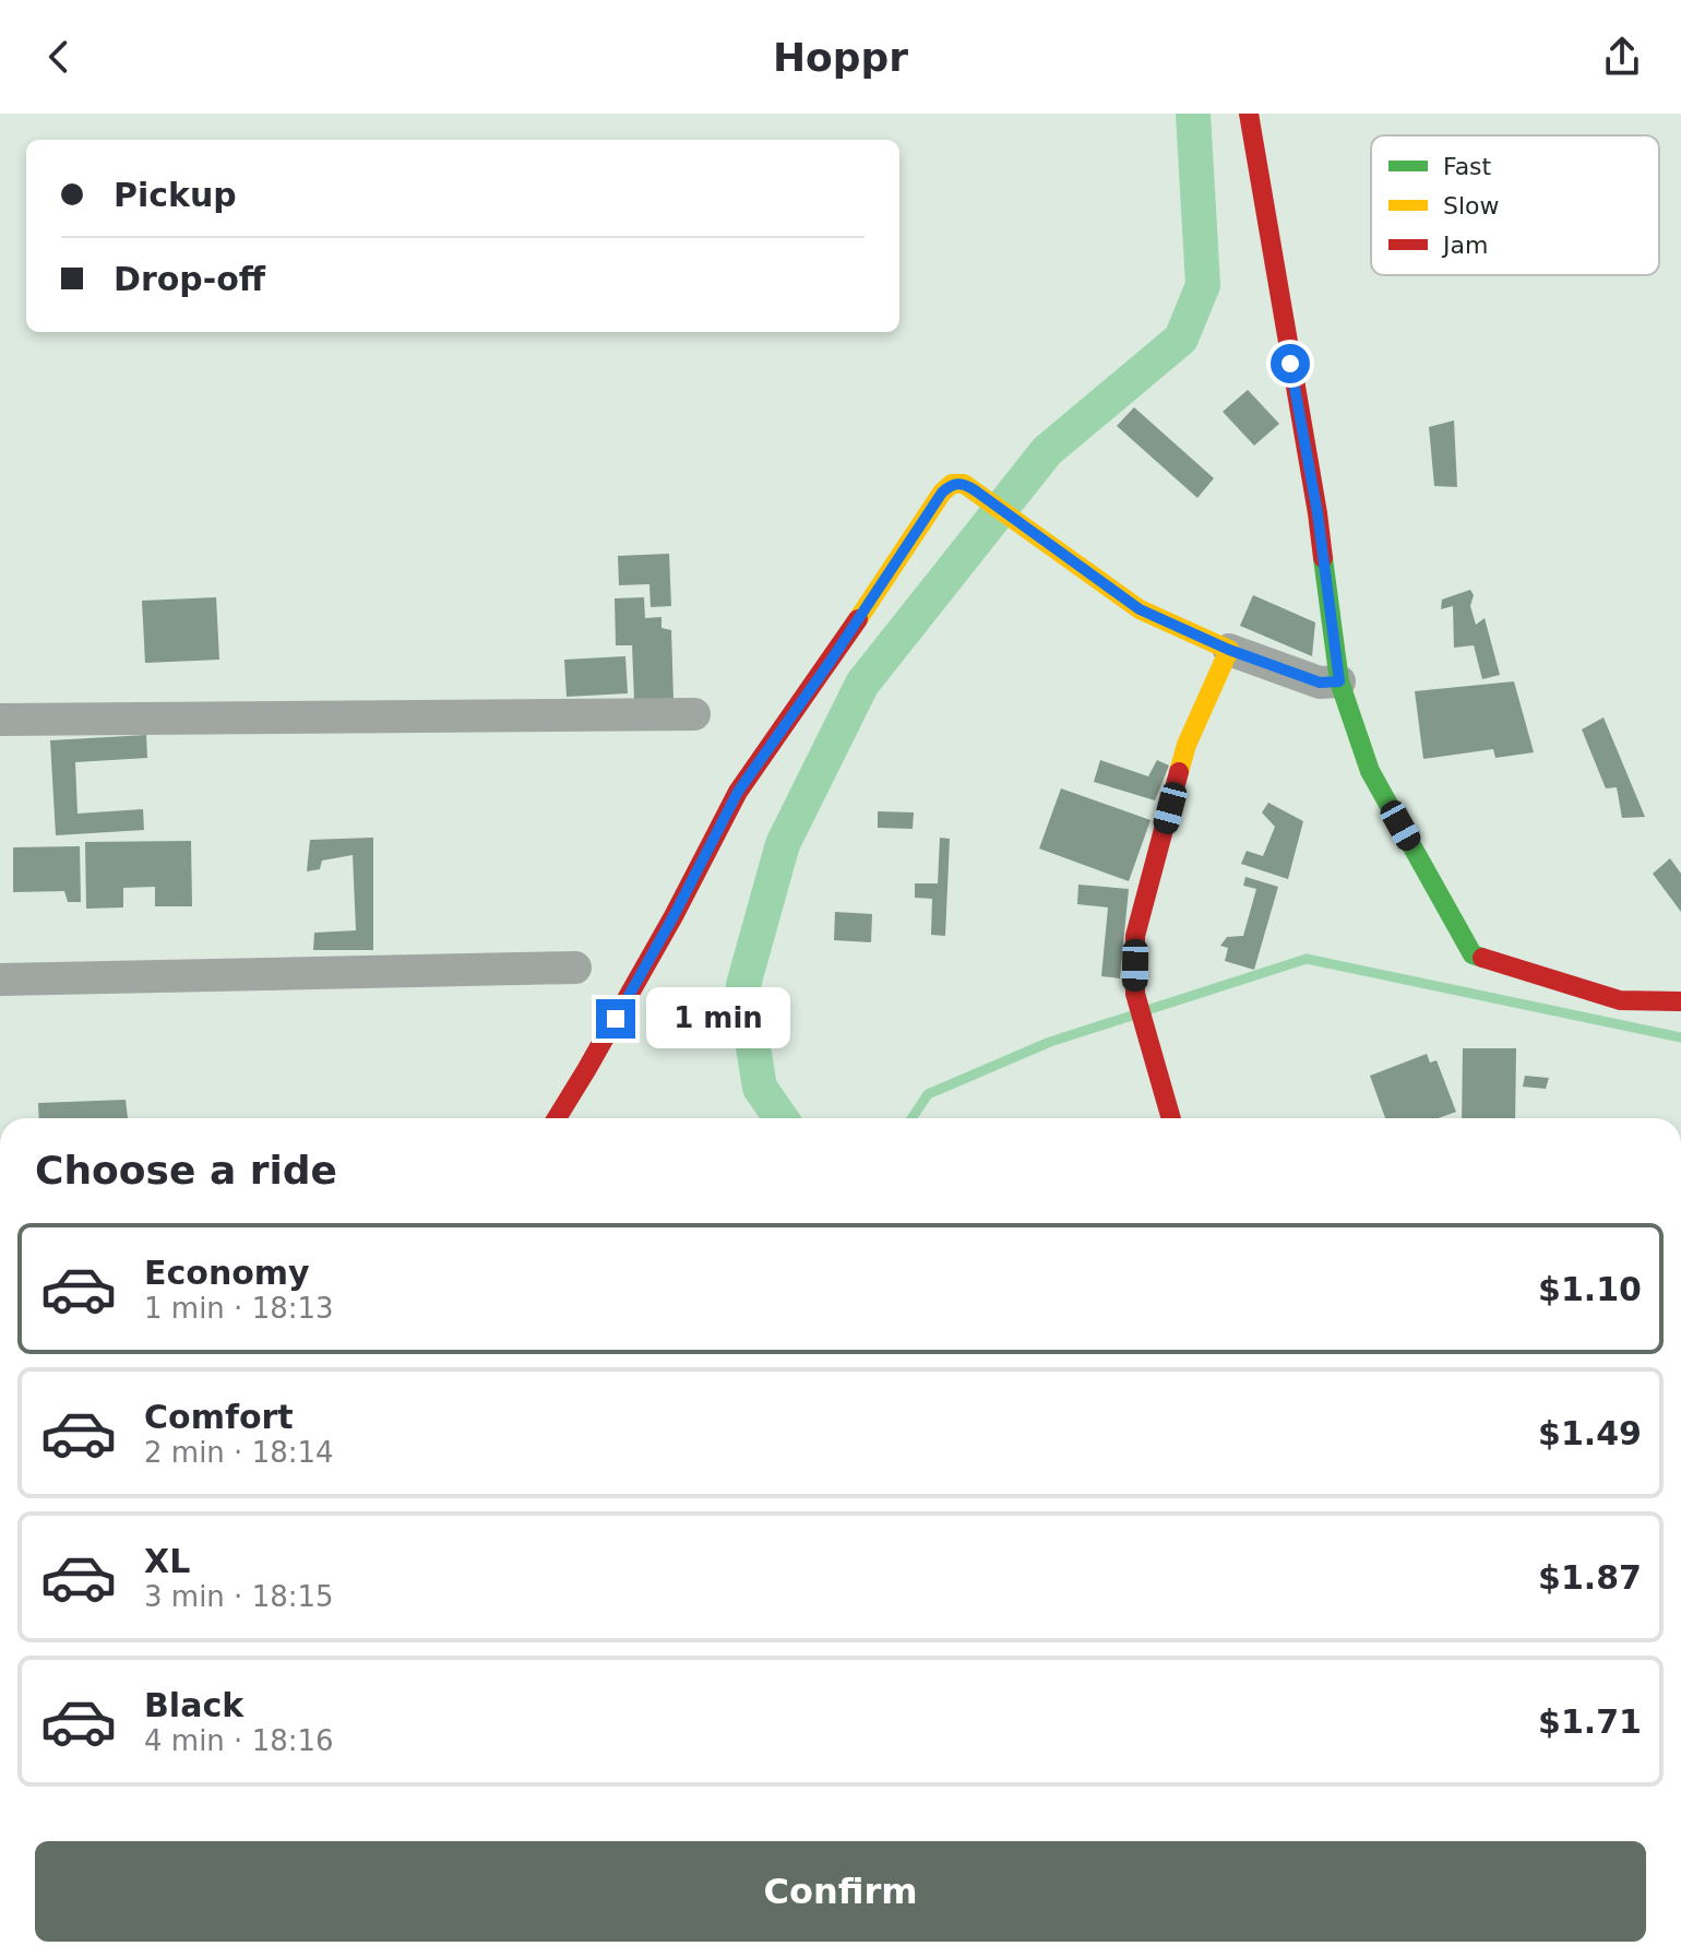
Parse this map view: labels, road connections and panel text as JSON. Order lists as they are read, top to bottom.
{
  "legend": ["Fast", "Slow", "Jam"],
  "page": {
    "header": "Hoppr",
    "banner": ["Pickup", "Drop-off"],
    "bubble": "1 min",
    "heading": "Choose a ride",
    "list": [
      {
        "name": "Economy",
        "note": "1 min · 18:13",
        "value": "$1.10"
      },
      {
        "name": "Comfort",
        "note": "2 min · 18:14",
        "value": "$1.49"
      },
      {
        "name": "XL",
        "note": "3 min · 18:15",
        "value": "$1.87"
      },
      {
        "name": "Black",
        "note": "4 min · 18:16",
        "value": "$1.71"
      }
    ],
    "buttons": "Confirm"
  }
}
